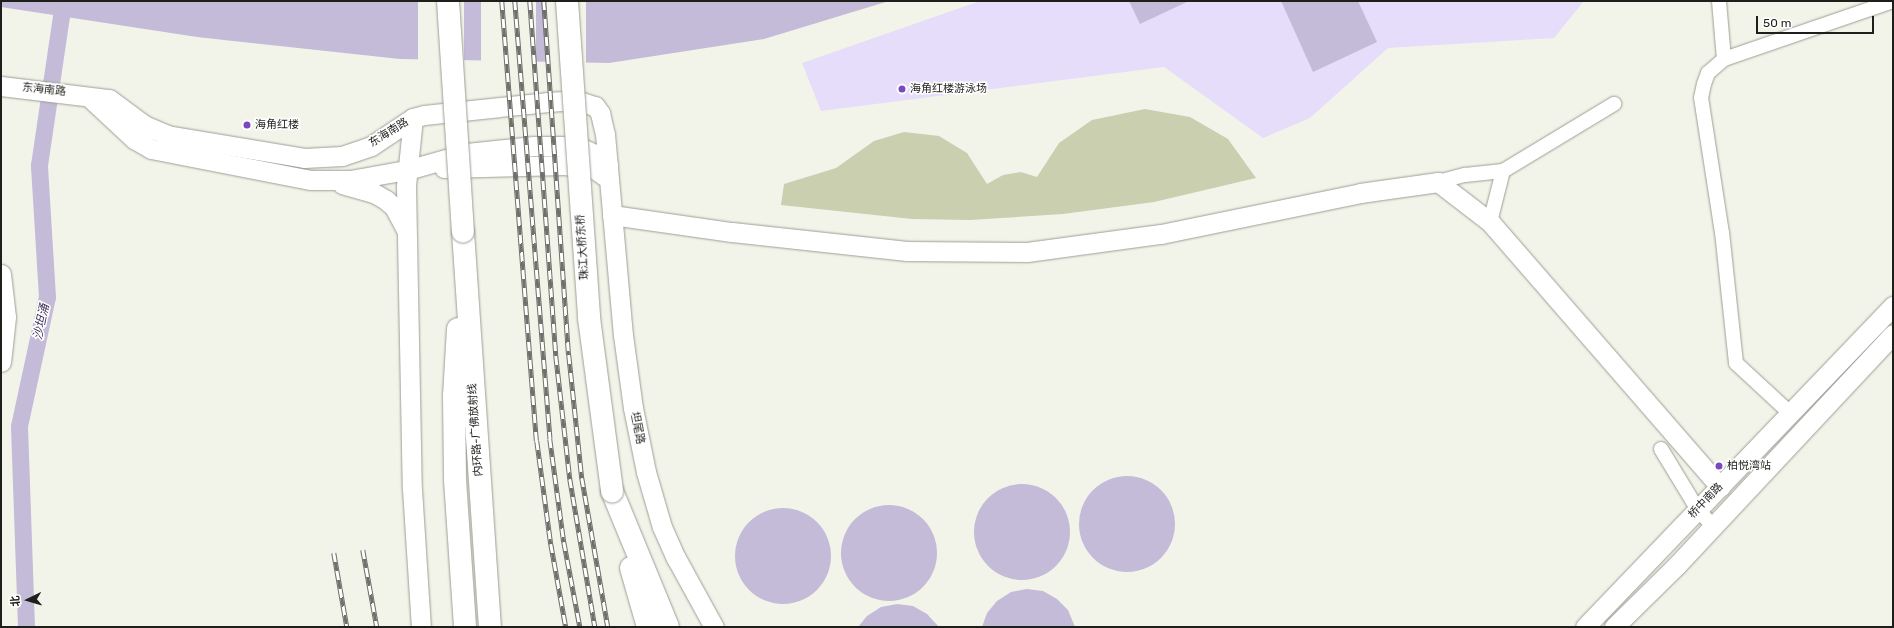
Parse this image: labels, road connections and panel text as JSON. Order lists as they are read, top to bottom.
{
  "streets": {
    "highway": ["珠江大桥东桥", "内环路-广佛放射线"],
    "street": ["东海南路", "坦尾路", "桥中南路"]
  },
  "crossings": [
    ["东海南路", "坦尾路"]
  ],
  "water": ["沙坦涌"],
  "places": ["海角红楼游泳场", "海角红楼", "柏悦湾站"],
  "scale_bar": "50 m",
  "north": "left"
}
